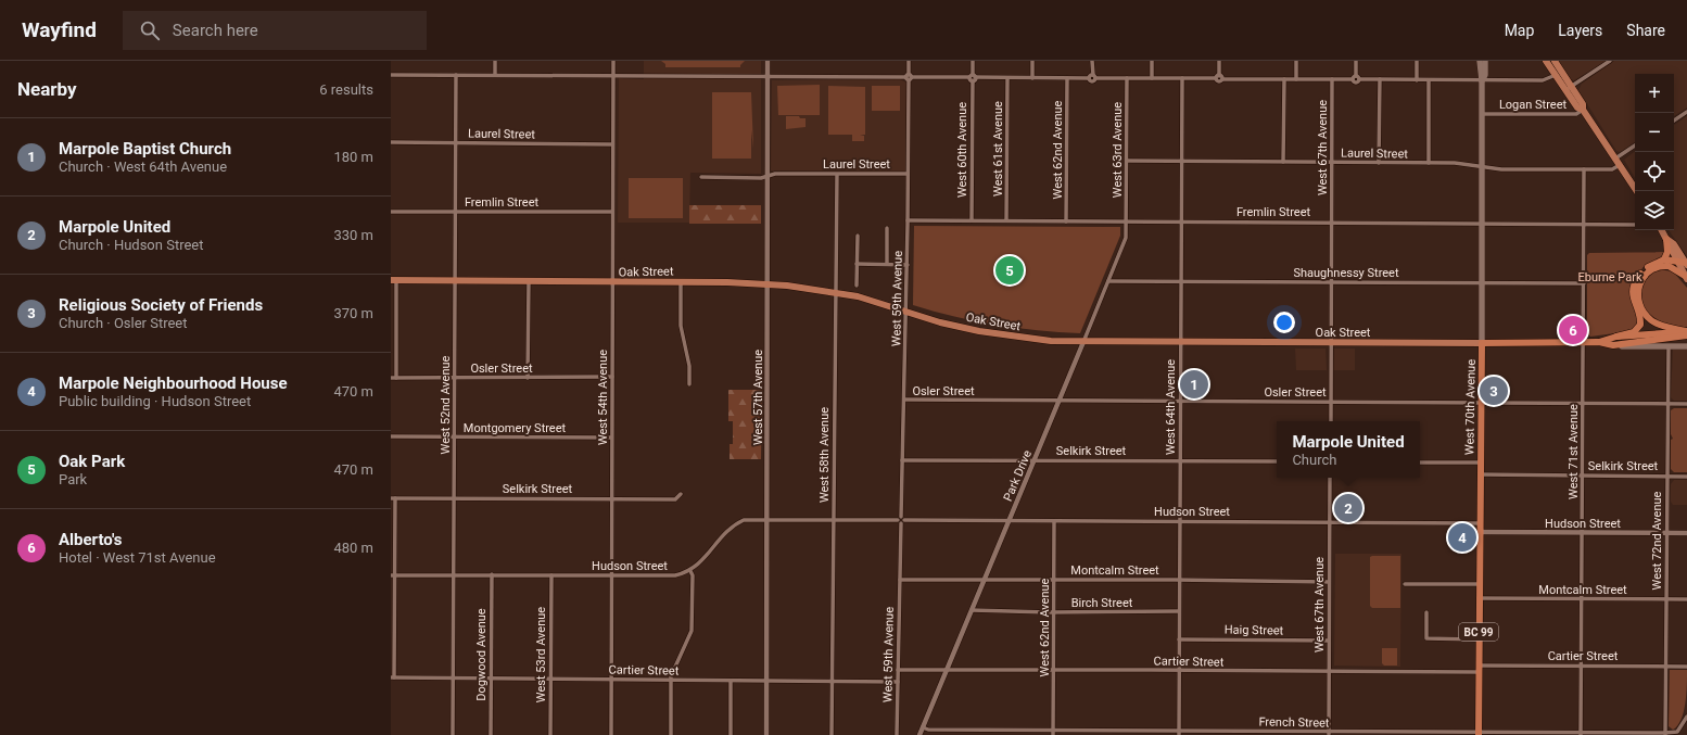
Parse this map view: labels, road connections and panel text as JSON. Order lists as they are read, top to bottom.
{
  "streets": {
    "highway": ["Oak Street", "West 70th Avenue", "BC 99"],
    "street": [
      "Logan Street",
      "Laurel Street",
      "West 67th Avenue",
      "West 61st Avenue",
      "West 60th Avenue",
      "West 62nd Avenue",
      "West 63rd Avenue",
      "Fremlin Street",
      "Shaughnessy Street",
      "West 59th Avenue",
      "Osler Street",
      "West 54th Avenue",
      "West 57th Avenue",
      "West 52nd Avenue",
      "West 64th Avenue",
      "Montgomery Street",
      "Selkirk Street",
      "West 71st Avenue",
      "West 58th Avenue",
      "Park Drive",
      "Hudson Street",
      "West 72nd Avenue",
      "Montcalm Street",
      "Birch Street",
      "Haig Street",
      "Dogwood Avenue",
      "West 53rd Avenue",
      "Cartier Street",
      "French Street"
    ]
  },
  "crossings": [
    ["Logan Street", "West 70th Avenue"],
    ["Laurel Street", "West 67th Avenue"],
    ["Laurel Street", "West 63rd Avenue"],
    ["Laurel Street", "West 59th Avenue"],
    ["Laurel Street", "West 54th Avenue"],
    ["Laurel Street", "West 57th Avenue"],
    ["Laurel Street", "West 52nd Avenue"],
    ["Laurel Street", "West 64th Avenue"],
    ["Laurel Street", "West 70th Avenue"],
    ["Laurel Street", "West 71st Avenue"],
    ["Laurel Street", "West 58th Avenue"],
    ["West 67th Avenue", "Fremlin Street"],
    ["West 67th Avenue", "Oak Street"],
    ["West 67th Avenue", "Shaughnessy Street"],
    ["West 67th Avenue", "Osler Street"],
    ["West 67th Avenue", "Hudson Street"],
    ["West 67th Avenue", "Montcalm Street"],
    ["West 67th Avenue", "Haig Street"],
    ["West 67th Avenue", "Cartier Street"],
    ["West 67th Avenue", "French Street"],
    ["West 61st Avenue", "Fremlin Street"],
    ["West 60th Avenue", "Fremlin Street"],
    ["West 62nd Avenue", "Fremlin Street"],
    ["West 62nd Avenue", "Hudson Street"],
    ["West 62nd Avenue", "Montcalm Street"],
    ["West 62nd Avenue", "Birch Street"],
    ["West 62nd Avenue", "Cartier Street"],
    ["West 62nd Avenue", "French Street"],
    ["West 63rd Avenue", "Fremlin Street"],
    ["West 63rd Avenue", "Park Drive"],
    ["Fremlin Street", "West 59th Avenue"],
    ["Fremlin Street", "West 54th Avenue"],
    ["Fremlin Street", "West 52nd Avenue"],
    ["Fremlin Street", "West 64th Avenue"],
    ["Fremlin Street", "West 70th Avenue"],
    ["Fremlin Street", "West 71st Avenue"],
    ["Fremlin Street", "Park Drive"],
    ["Oak Street", "West 59th Avenue"],
    ["Oak Street", "West 54th Avenue"],
    ["Oak Street", "West 57th Avenue"],
    ["Oak Street", "West 52nd Avenue"],
    ["Oak Street", "West 64th Avenue"],
    ["Oak Street", "West 70th Avenue"],
    ["Oak Street", "West 71st Avenue"],
    ["Oak Street", "West 58th Avenue"],
    ["Oak Street", "Park Drive"],
    ["Oak Street", "West 72nd Avenue"],
    ["Shaughnessy Street", "West 64th Avenue"],
    ["Shaughnessy Street", "West 70th Avenue"],
    ["Shaughnessy Street", "West 71st Avenue"],
    ["Shaughnessy Street", "Park Drive"],
    ["West 59th Avenue", "Osler Street"],
    ["West 59th Avenue", "Selkirk Street"],
    ["West 59th Avenue", "Hudson Street"],
    ["West 59th Avenue", "Montcalm Street"],
    ["West 59th Avenue", "Cartier Street"],
    ["Osler Street", "West 54th Avenue"],
    ["Osler Street", "West 52nd Avenue"],
    ["Osler Street", "West 64th Avenue"],
    ["Osler Street", "West 70th Avenue"],
    ["Osler Street", "West 71st Avenue"],
    ["Osler Street", "Park Drive"],
    ["Osler Street", "West 72nd Avenue"],
    ["West 54th Avenue", "Montgomery Street"],
    ["West 54th Avenue", "Selkirk Street"],
    ["West 54th Avenue", "Hudson Street"],
    ["West 54th Avenue", "Cartier Street"],
    ["West 57th Avenue", "Hudson Street"],
    ["West 57th Avenue", "Cartier Street"],
    ["West 52nd Avenue", "Montgomery Street"],
    ["West 52nd Avenue", "Selkirk Street"],
    ["West 52nd Avenue", "Hudson Street"],
    ["West 52nd Avenue", "Cartier Street"],
    ["West 64th Avenue", "Selkirk Street"],
    ["West 64th Avenue", "Hudson Street"],
    ["West 64th Avenue", "Montcalm Street"],
    ["West 64th Avenue", "Birch Street"],
    ["West 64th Avenue", "Haig Street"],
    ["West 64th Avenue", "Cartier Street"],
    ["West 64th Avenue", "French Street"],
    ["West 70th Avenue", "Selkirk Street"],
    ["West 70th Avenue", "Hudson Street"],
    ["West 70th Avenue", "Montcalm Street"],
    ["West 70th Avenue", "Cartier Street"],
    ["West 70th Avenue", "French Street"],
    ["Selkirk Street", "West 71st Avenue"],
    ["Selkirk Street", "Park Drive"],
    ["Selkirk Street", "West 72nd Avenue"],
    ["West 71st Avenue", "Hudson Street"],
    ["West 71st Avenue", "Montcalm Street"],
    ["West 71st Avenue", "Cartier Street"],
    ["West 71st Avenue", "French Street"],
    ["West 58th Avenue", "Hudson Street"],
    ["West 58th Avenue", "Cartier Street"],
    ["Park Drive", "Hudson Street"],
    ["Park Drive", "Montcalm Street"],
    ["Park Drive", "Birch Street"],
    ["Park Drive", "Cartier Street"],
    ["Park Drive", "French Street"],
    ["Hudson Street", "West 72nd Avenue"],
    ["Hudson Street", "Dogwood Avenue"],
    ["Hudson Street", "West 53rd Avenue"],
    ["West 72nd Avenue", "Montcalm Street"],
    ["West 72nd Avenue", "Cartier Street"],
    ["West 72nd Avenue", "French Street"],
    ["Dogwood Avenue", "Cartier Street"],
    ["West 53rd Avenue", "Cartier Street"]
  ],
  "parks": ["Eburne Park"],
  "page": {
    "header": "Wayfind",
    "search": "Search here",
    "nav": ["Map", "Layers", "Share"],
    "heading": ["Nearby", "6 results"],
    "map_buttons": ["+", "−"],
    "list": [
      {
        "mark": "1",
        "name": "Marpole Baptist Church",
        "note": "Church · West 64th Avenue",
        "value": "180 m"
      },
      {
        "mark": "2",
        "name": "Marpole United",
        "note": "Church · Hudson Street",
        "value": "330 m"
      },
      {
        "mark": "3",
        "name": "Religious Society of Friends",
        "note": "Church · Osler Street",
        "value": "370 m"
      },
      {
        "mark": "4",
        "name": "Marpole Neighbourhood House",
        "note": "Public building · Hudson Street",
        "value": "470 m"
      },
      {
        "mark": "5",
        "name": "Oak Park",
        "note": "Park",
        "value": "470 m"
      },
      {
        "mark": "6",
        "name": "Alberto's",
        "note": "Hotel · West 71st Avenue",
        "value": "480 m"
      }
    ],
    "pins": [
      "5",
      "6",
      "1",
      "3",
      "2",
      "4"
    ],
    "popup": ["Marpole United", "Church"]
  }
}
